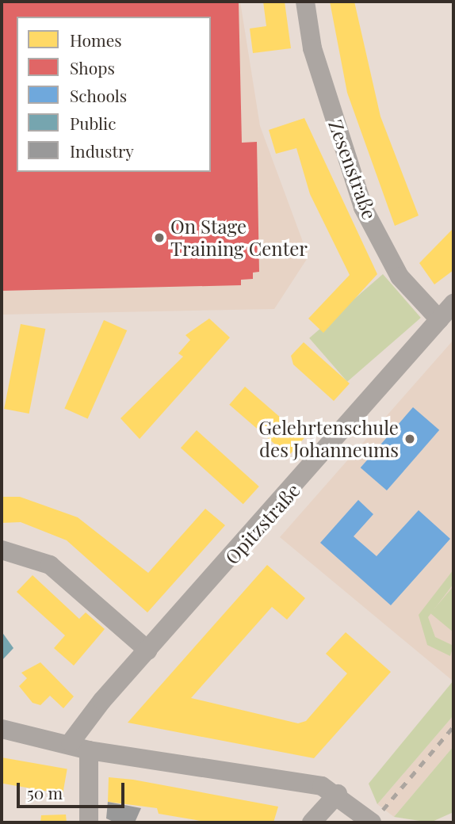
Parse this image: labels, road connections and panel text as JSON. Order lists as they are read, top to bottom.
{
  "streets": {
    "street": ["Zesenstraße", "Opitzstraße"]
  },
  "crossings": [
    ["Zesenstraße", "Opitzstraße"]
  ],
  "places": ["On Stage Training Center", "Gelehrtenschule des Johanneums"],
  "legend": [
    "Homes",
    "Shops",
    "Schools",
    "Public",
    "Industry"
  ],
  "scale_bar": "50 m"
}
